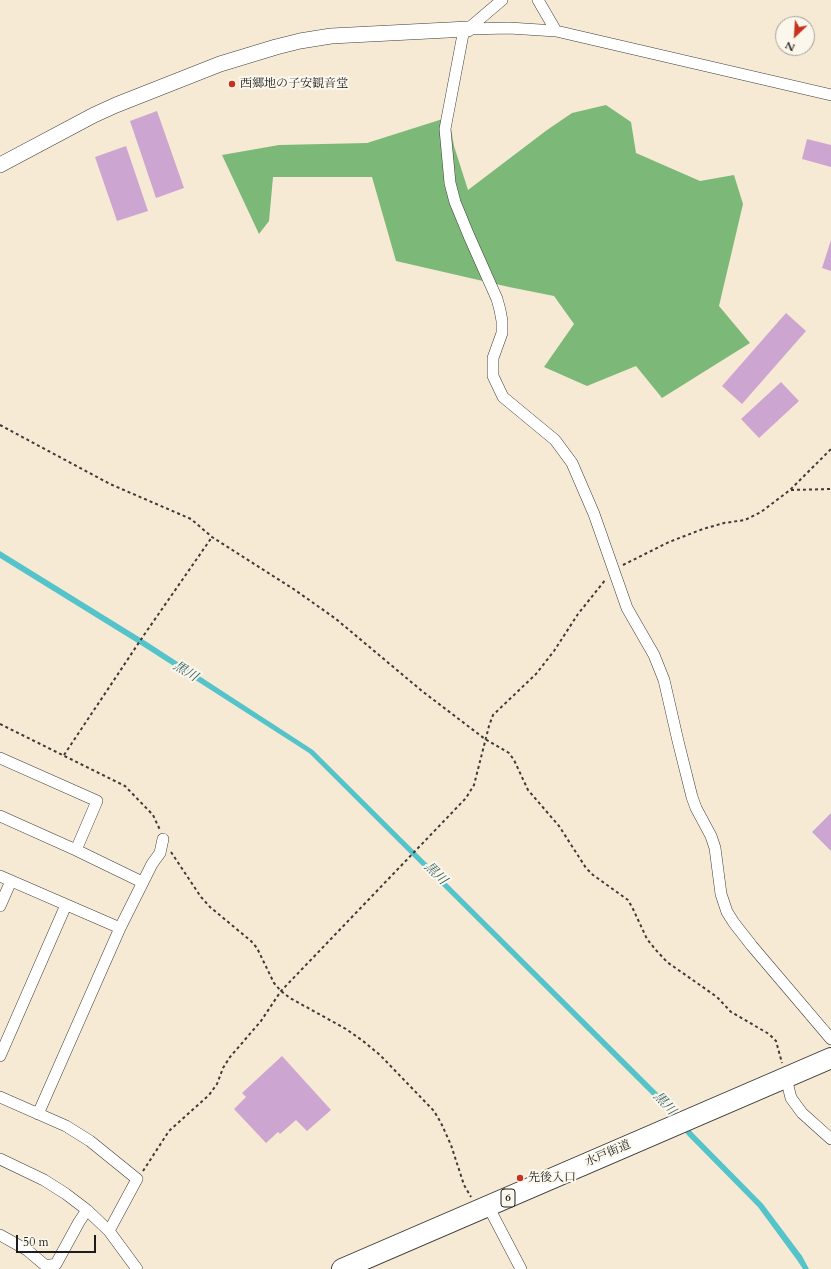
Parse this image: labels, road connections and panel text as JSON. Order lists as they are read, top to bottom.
{
  "streets": {
    "highway": ["水戸街道", "6"]
  },
  "water": ["黒川"],
  "places": ["西郷地の子安観音堂", "先後入口"],
  "scale_bar": "50 m",
  "north": "bottom left"
}
